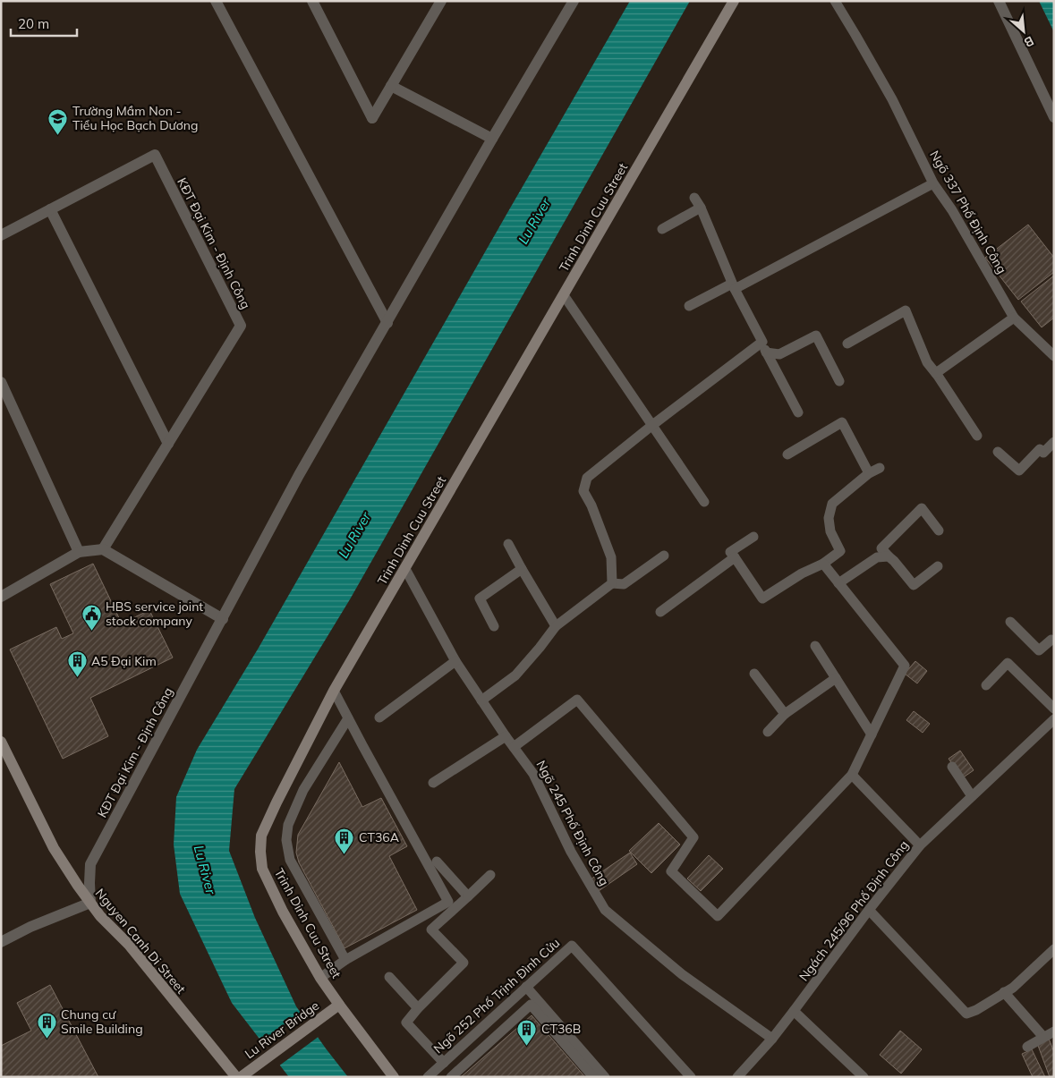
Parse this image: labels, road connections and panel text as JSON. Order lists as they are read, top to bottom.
{
  "streets": {
    "main road": ["Trinh Dinh Cuu Street", "Nguyen Canh Di Street", "Lu River Bridge"],
    "street": ["KĐT Đại Kim - Định Công"],
    "lane": [
      "Ngõ 337 Phố Định Công",
      "Ngõ 245 Phố Định Công",
      "Ngách 245/96 Phố Định Công",
      "Ngõ 252 Phố Trịnh Đình Cửu"
    ]
  },
  "crossings": [
    ["Trinh Dinh Cuu Street", "Ngõ 245 Phố Định Công"],
    ["Trinh Dinh Cuu Street", "Lu River Bridge"],
    ["KĐT Đại Kim - Định Công", "Nguyen Canh Di Street"]
  ],
  "water": ["Lu River"],
  "places": {
    "school or university": ["Trường Mầm Non - Tiểu Học Bạch Dương"],
    "public building": ["HBS service joint stock company"],
    "building": [
      "A5 Đại Kim",
      "CT36A",
      "Chung cư Smile Building",
      "CT36B"
    ]
  },
  "scale_bar": "20 m",
  "north": "bottom right"
}
